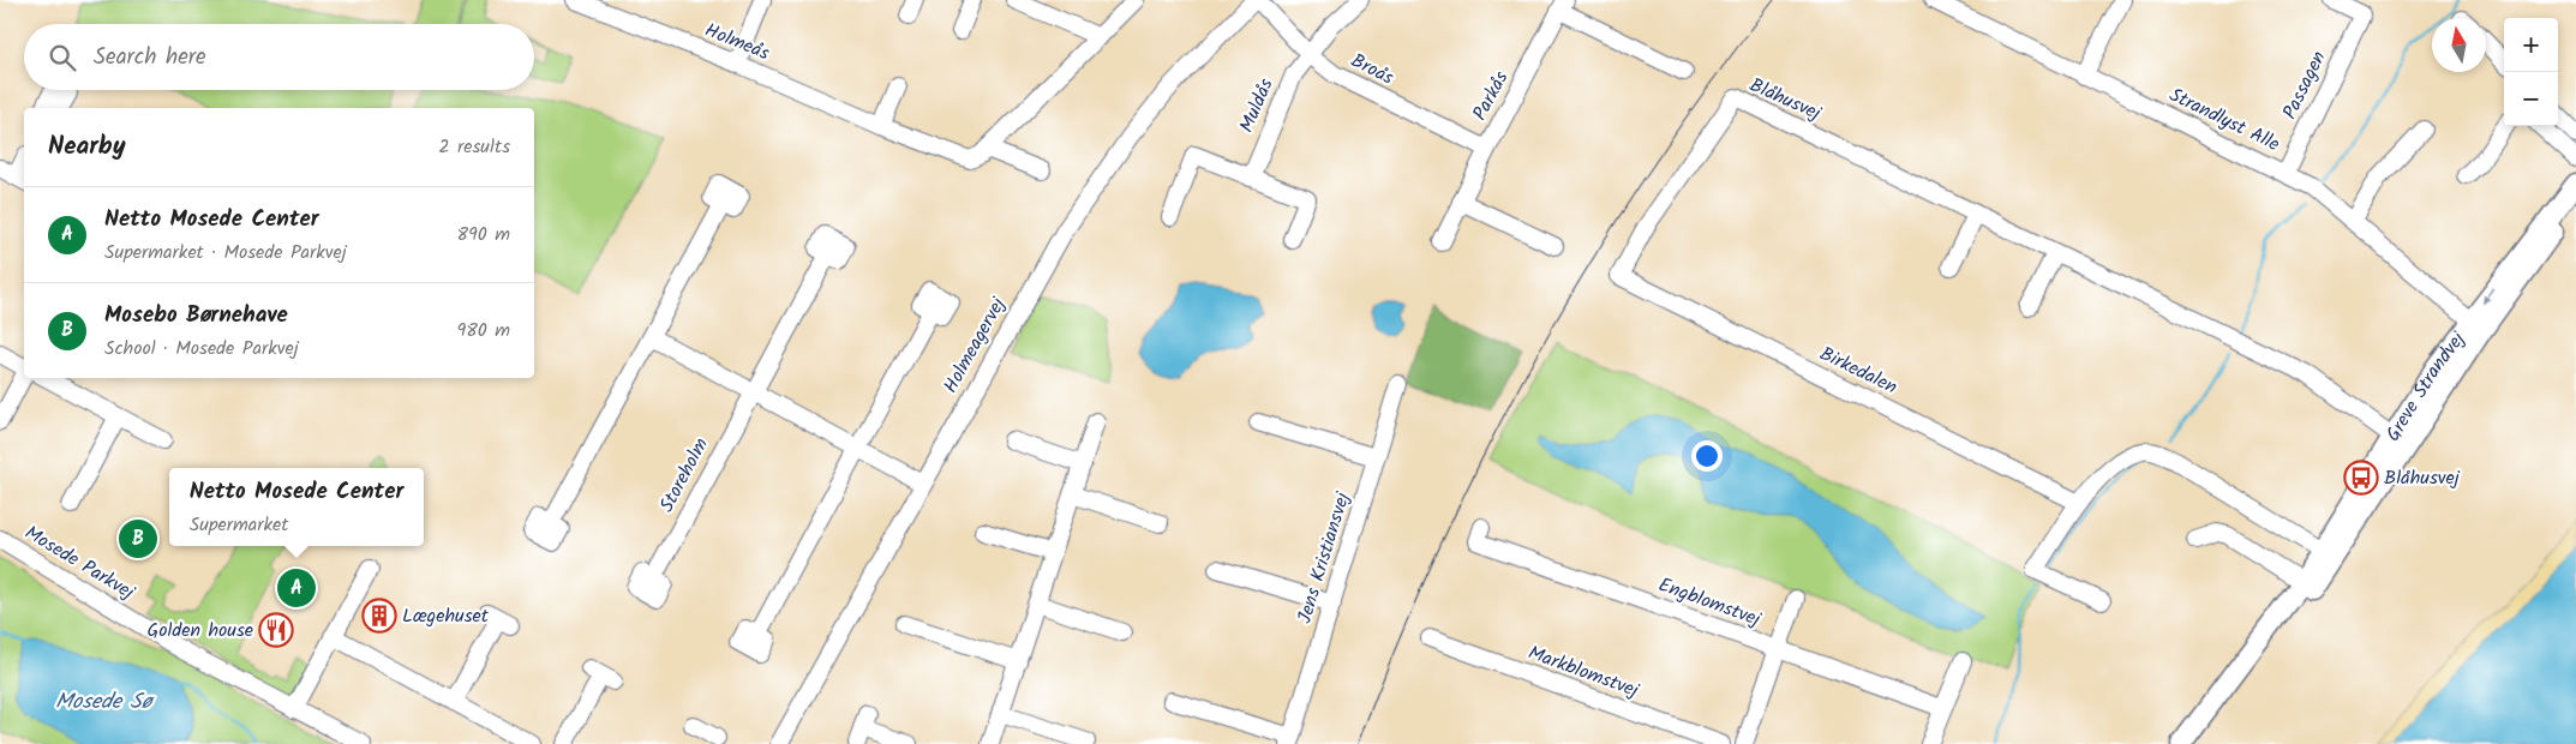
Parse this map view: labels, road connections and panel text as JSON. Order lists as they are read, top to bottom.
{
  "streets": {
    "main road": ["Greve Strandvej"],
    "street": [
      "Holmeås",
      "Broås",
      "Passagen",
      "Parkås",
      "Blåhusvej",
      "Muldås",
      "Strandlyst Alle",
      "Holmeagervej",
      "Birkedalen",
      "Storeholm",
      "Jens Kristiansvej",
      "Mosede Parkvej",
      "Engblomstvej",
      "Markblomstvej"
    ]
  },
  "crossings": [
    ["Broås", "Parkås"],
    ["Broås", "Muldås"],
    ["Broås", "Holmeagervej"],
    ["Passagen", "Strandlyst Alle"],
    ["Blåhusvej", "Birkedalen"],
    ["Blåhusvej", "Greve Strandvej"],
    ["Strandlyst Alle", "Greve Strandvej"]
  ],
  "water": ["Mosede Sø"],
  "places": {
    "bus stop": ["Blåhusvej"],
    "building": ["Lægehuset"],
    "restaurant": ["Golden house"]
  },
  "north": "top",
  "page": {
    "map_buttons": ["+", "−"],
    "search": "Search here",
    "heading": ["Nearby", "2 results"],
    "list": [
      {
        "mark": "A",
        "name": "Netto Mosede Center",
        "note": "Supermarket · Mosede Parkvej",
        "value": "890 m"
      },
      {
        "mark": "B",
        "name": "Mosebo Børnehave",
        "note": "School · Mosede Parkvej",
        "value": "980 m"
      }
    ],
    "popup": ["Netto Mosede Center", "Supermarket"],
    "pins": ["B", "A"]
  }
}
